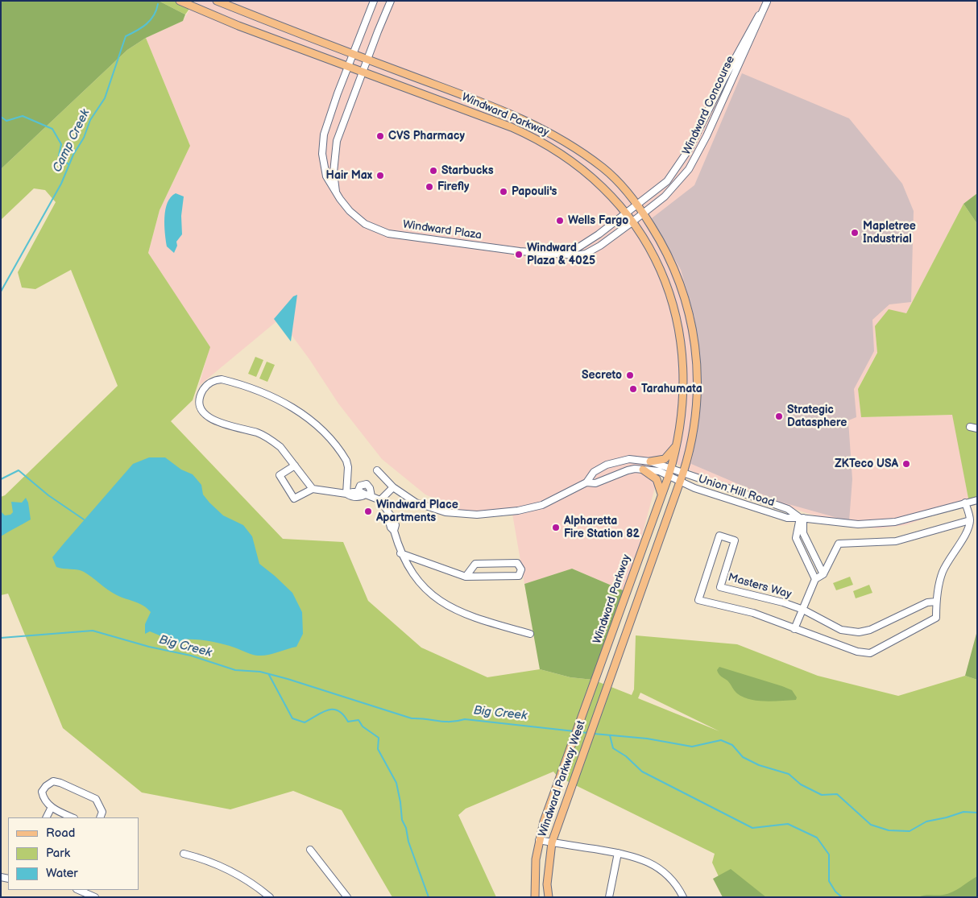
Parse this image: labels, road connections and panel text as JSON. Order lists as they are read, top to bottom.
{
  "streets": {
    "main road": ["Windward Parkway", "Windward Parkway West"],
    "street": [
      "Windward Concourse",
      "Windward Plaza",
      "Union Hill Road",
      "Masters Way"
    ]
  },
  "crossings": [
    ["Windward Concourse", "Windward Parkway"],
    ["Windward Concourse", "Windward Plaza"],
    ["Windward Parkway", "Windward Plaza"],
    ["Windward Parkway", "Union Hill Road"],
    ["Windward Parkway", "Windward Parkway West"]
  ],
  "water": ["Camp Creek", "Big Creek"],
  "places": [
    "CVS Pharmacy",
    "Starbucks",
    "Hair Max",
    "Firefly",
    "Papouli's",
    "Wells Fargo",
    "Mapletree Industrial",
    "Windward Plaza & 4025",
    "Secreto",
    "Tarahumata",
    "Strategic Datasphere",
    "ZKTeco USA",
    "Windward Place Apartments",
    "Alpharetta Fire Station 82"
  ],
  "legend": ["Road", "Park", "Water"]
}
